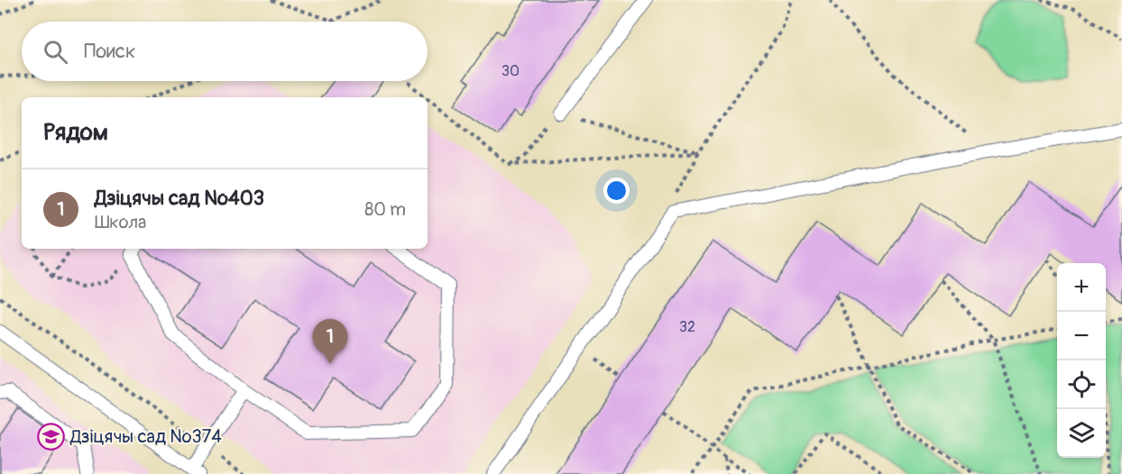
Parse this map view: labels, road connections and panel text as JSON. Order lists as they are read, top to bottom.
{
  "places": {
    "school or university": ["Дзіцячы сад №374"]
  },
  "house_numbers": ["30", "32"],
  "page": {
    "search": "Поиск",
    "heading": "Рядом",
    "list": [
      {
        "mark": "1",
        "name": "Дзіцячы сад №403",
        "note": "Школа",
        "value": "80 m"
      }
    ],
    "map_buttons": ["+", "−"],
    "pins": "1"
  }
}
